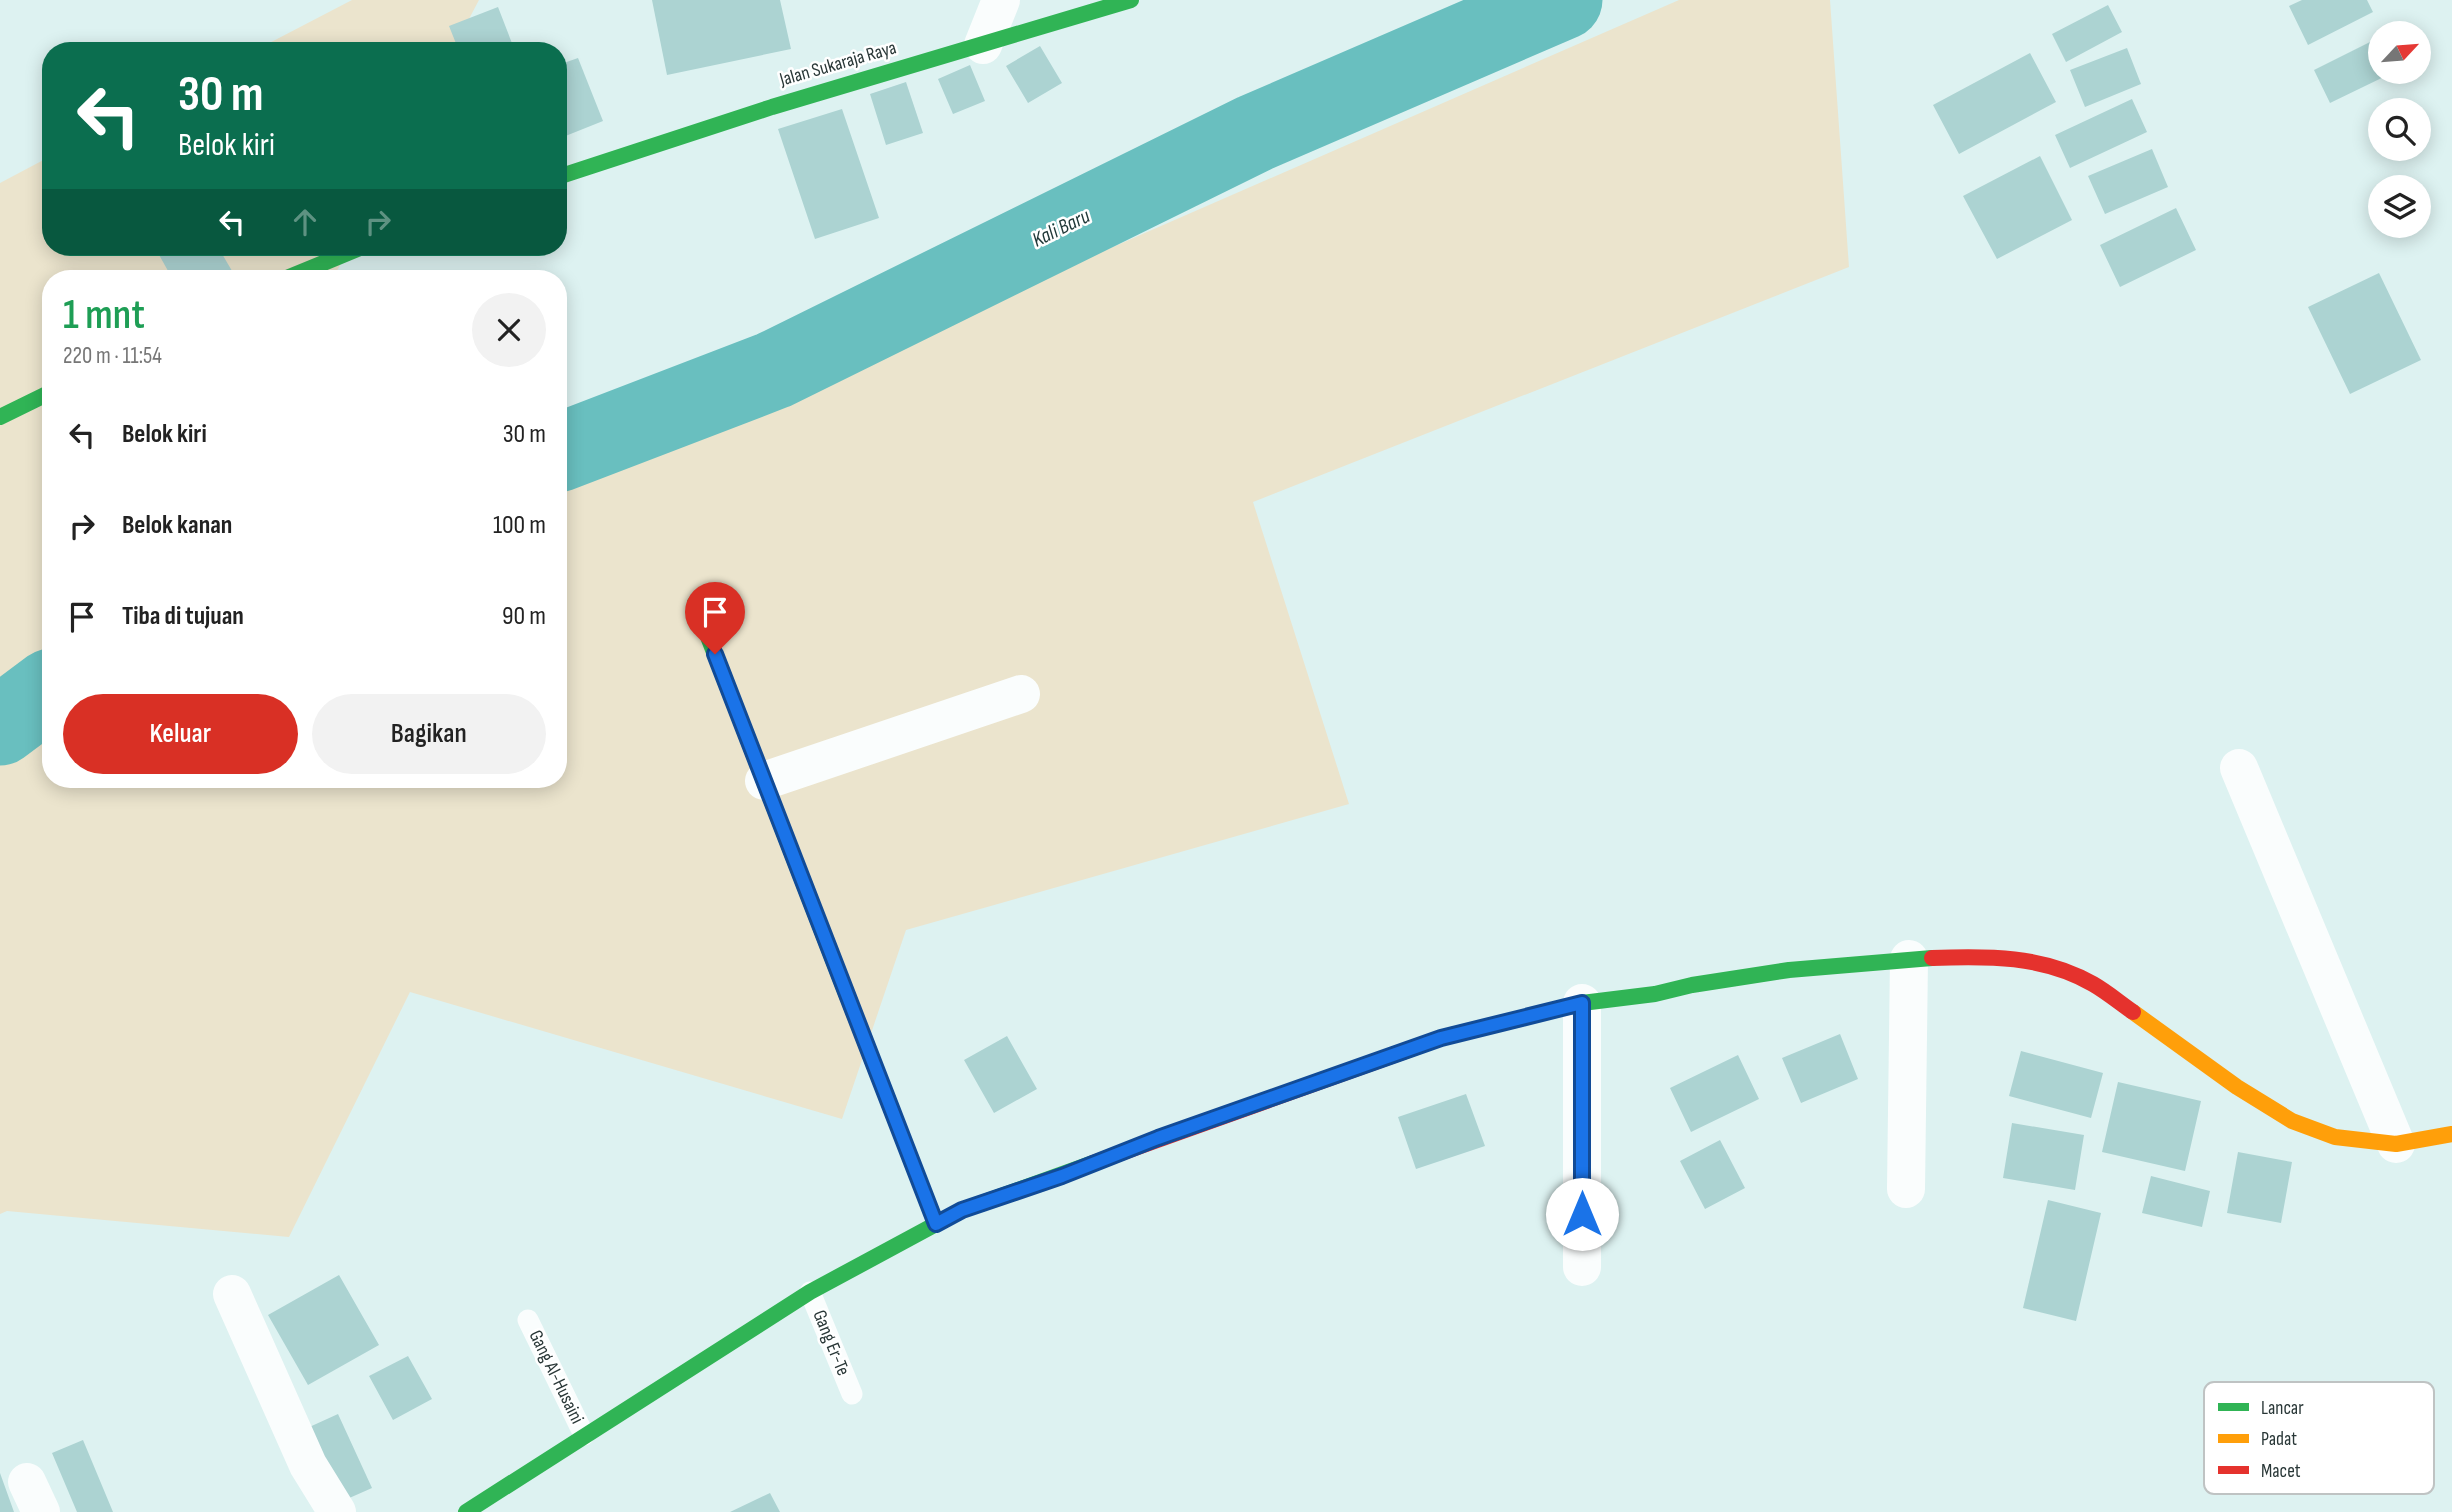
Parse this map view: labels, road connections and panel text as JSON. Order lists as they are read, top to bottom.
{
  "streets": {
    "street": ["Jalan Sukaraja Raya"],
    "lane": ["Gang Er-Te", "Gang Al-Husaini"]
  },
  "water": ["Kali Baru"],
  "legend": ["Lancar", "Padat", "Macet"],
  "north": "top right",
  "page": {
    "turn": ["30 m", "Belok kiri"],
    "heading": ["1 mnt", "220 m · 11:54"],
    "list": [
      {
        "name": "Belok kiri",
        "value": "30 m"
      },
      {
        "name": "Belok kanan",
        "value": "100 m"
      },
      {
        "name": "Tiba di tujuan",
        "value": "90 m"
      }
    ],
    "buttons": ["Keluar", "Bagikan"]
  }
}
